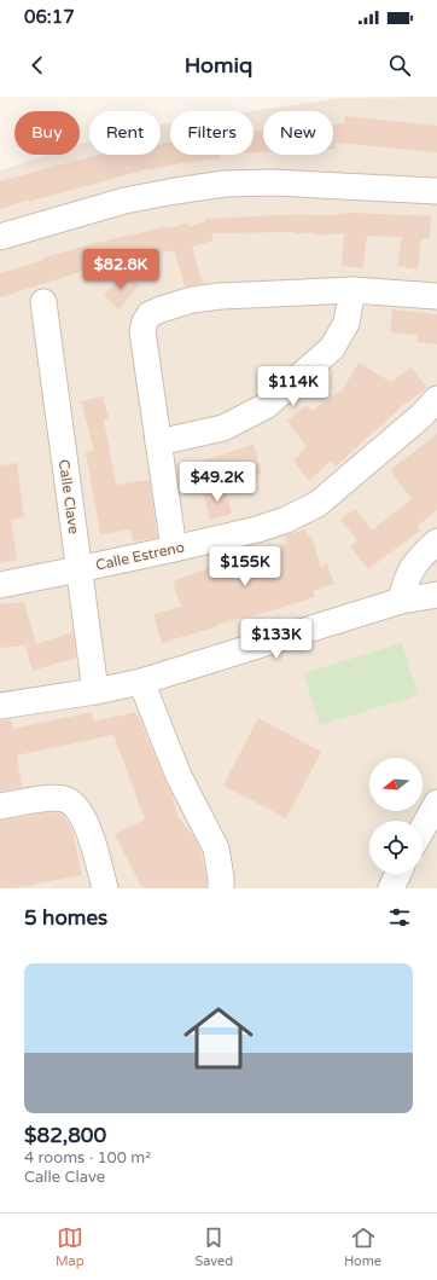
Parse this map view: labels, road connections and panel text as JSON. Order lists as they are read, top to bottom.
{
  "streets": {
    "street": ["Calle Clave", "Calle Estreno"]
  },
  "crossings": [
    ["Calle Clave", "Calle Estreno"]
  ],
  "north": "left",
  "page": {
    "status": "06:17",
    "header": "Homiq",
    "chip": [
      "Buy",
      "Rent",
      "Filters",
      "New"
    ],
    "price": [
      "$82.8K",
      "$114K",
      "$49.2K",
      "$155K",
      "$133K"
    ],
    "heading": "5 homes",
    "list": [
      {
        "name": "$82,800",
        "note": "4 rooms · 100 m² · Calle Clave"
      }
    ],
    "tabs": ["Map", "Saved", "Home"]
  }
}
